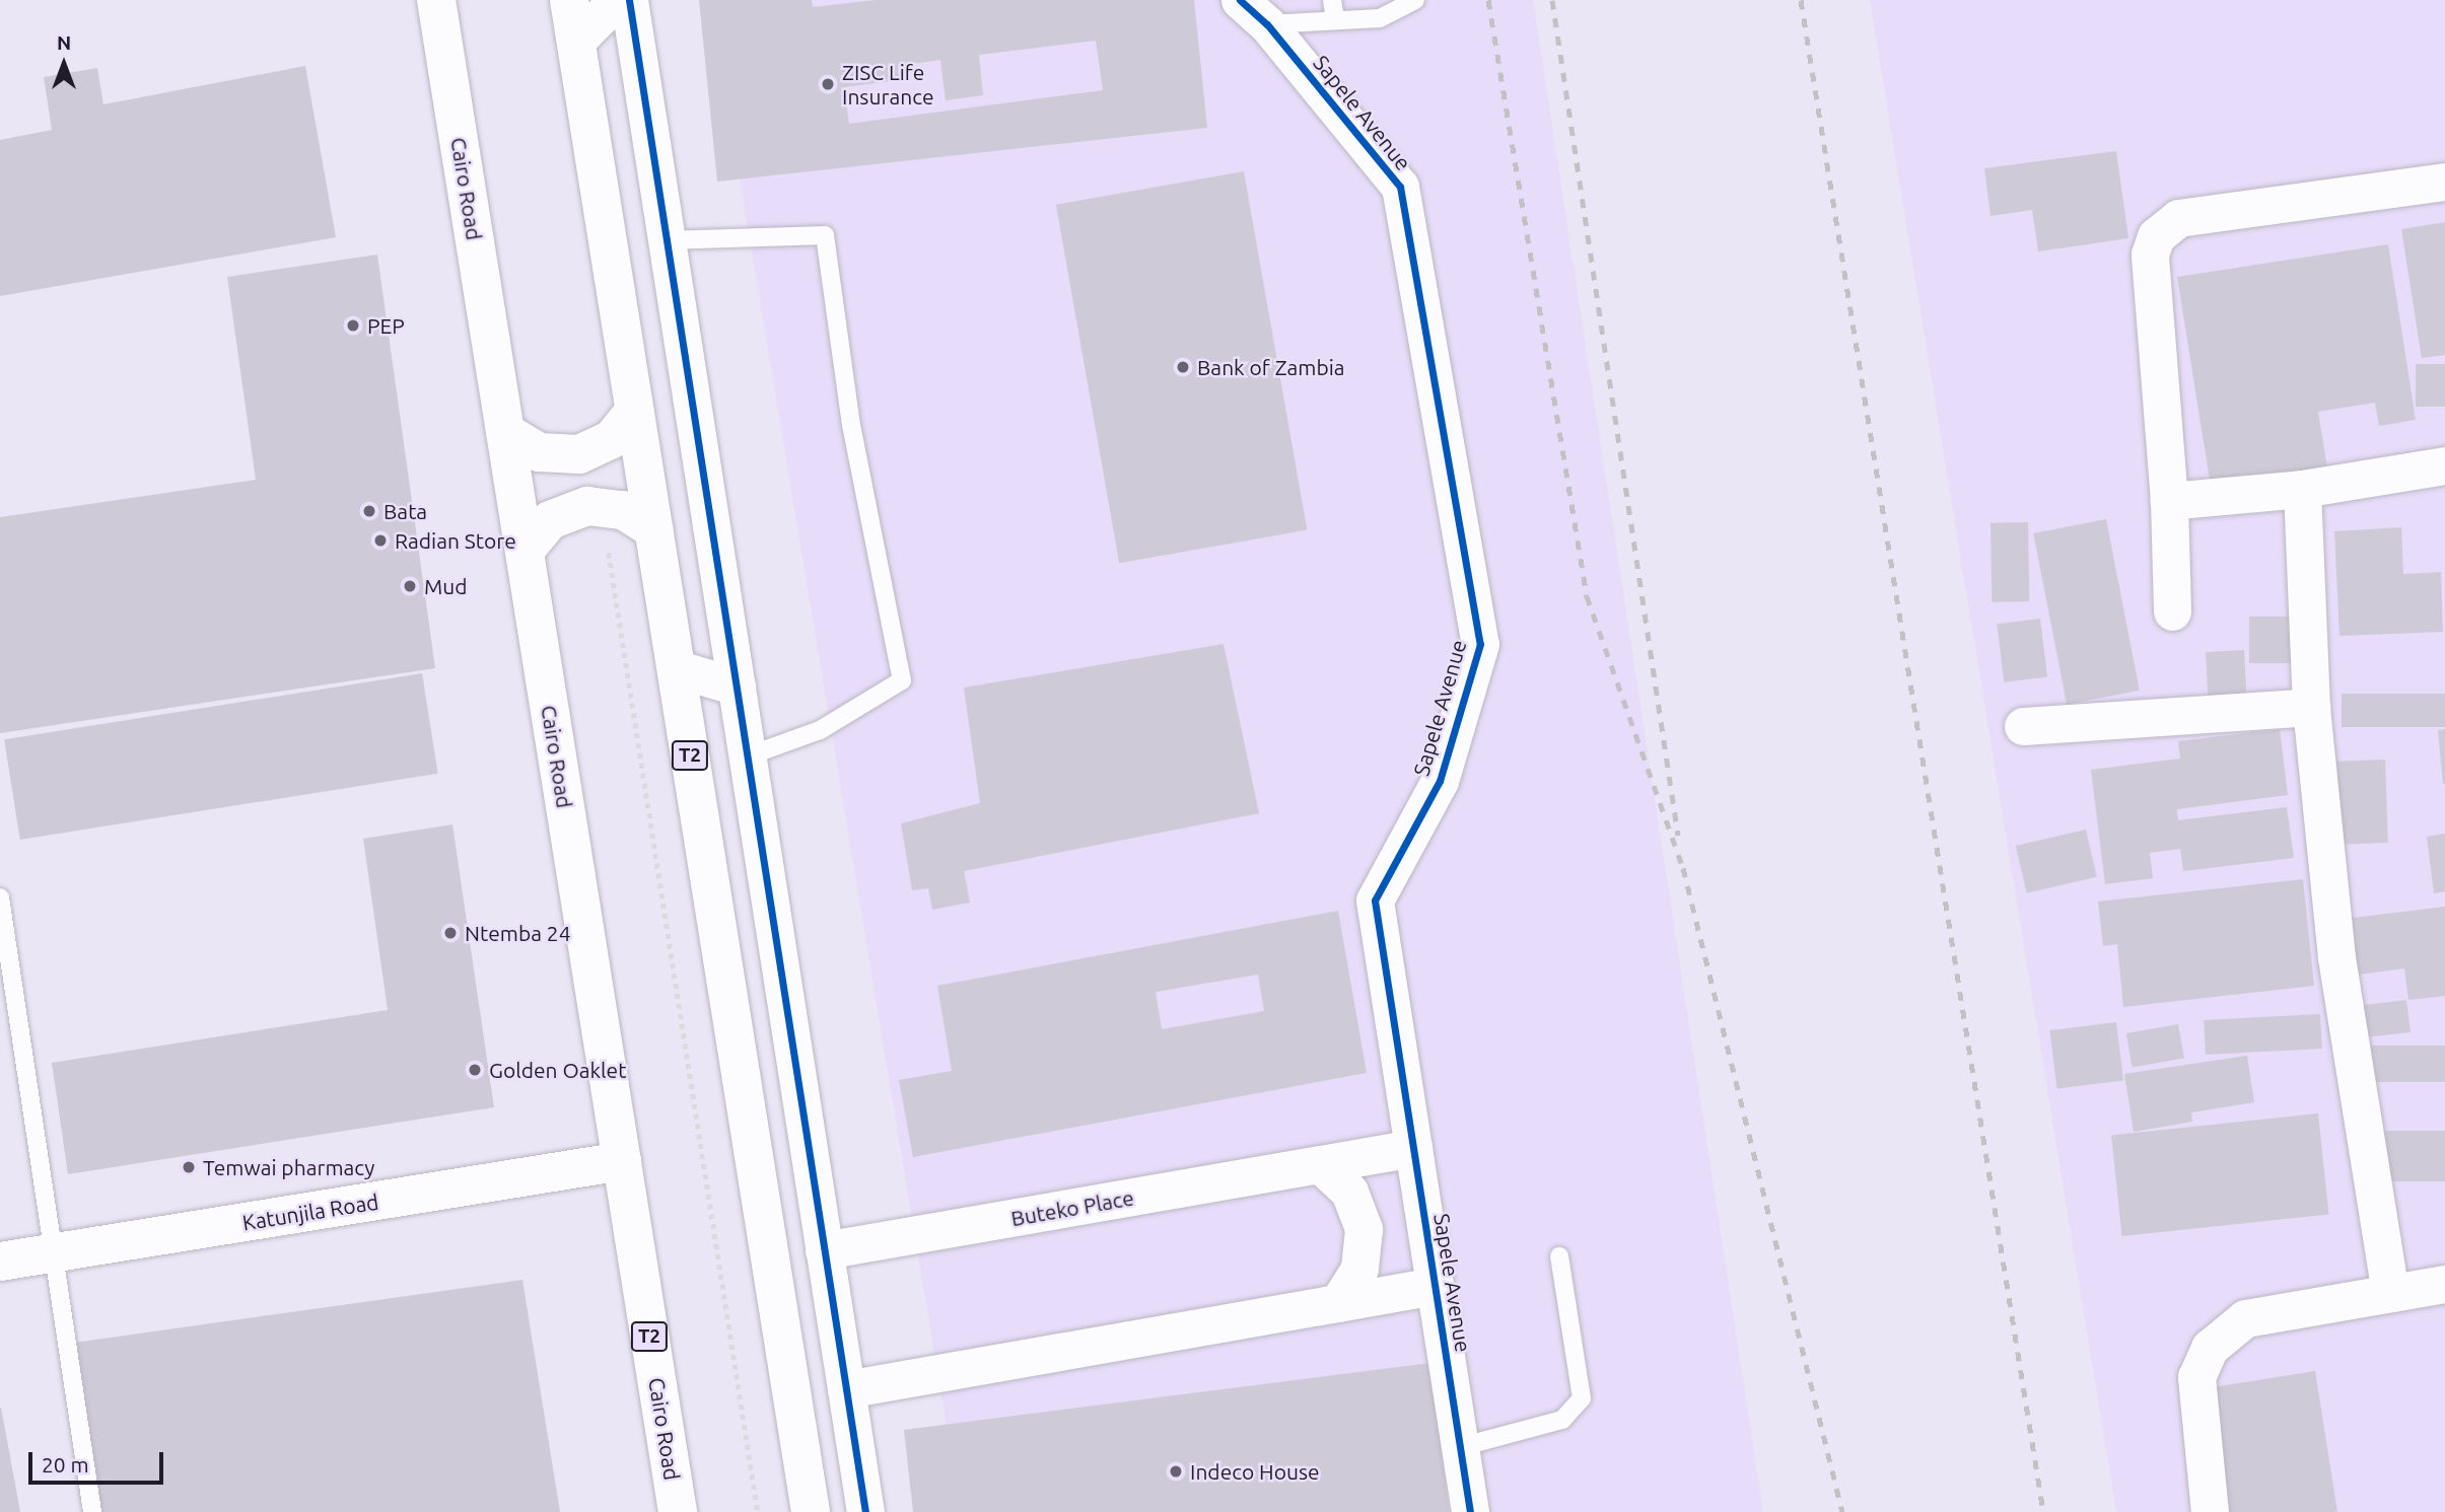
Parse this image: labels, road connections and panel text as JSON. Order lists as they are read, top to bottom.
{
  "streets": {
    "main road": ["Cairo Road", "T2", "Katunjila Road"],
    "street": ["Sapele Avenue", "Buteko Place"]
  },
  "crossings": [
    ["Sapele Avenue", "Buteko Place"],
    ["Cairo Road", "Katunjila Road"]
  ],
  "places": [
    "ZISC Life Insurance",
    "PEP",
    "Bank of Zambia",
    "Bata",
    "Radian Store",
    "Mud",
    "Ntemba 24",
    "Golden Oaklet",
    "Temwai pharmacy",
    "Indeco House"
  ],
  "scale_bar": "20 m",
  "north": "top"
}
